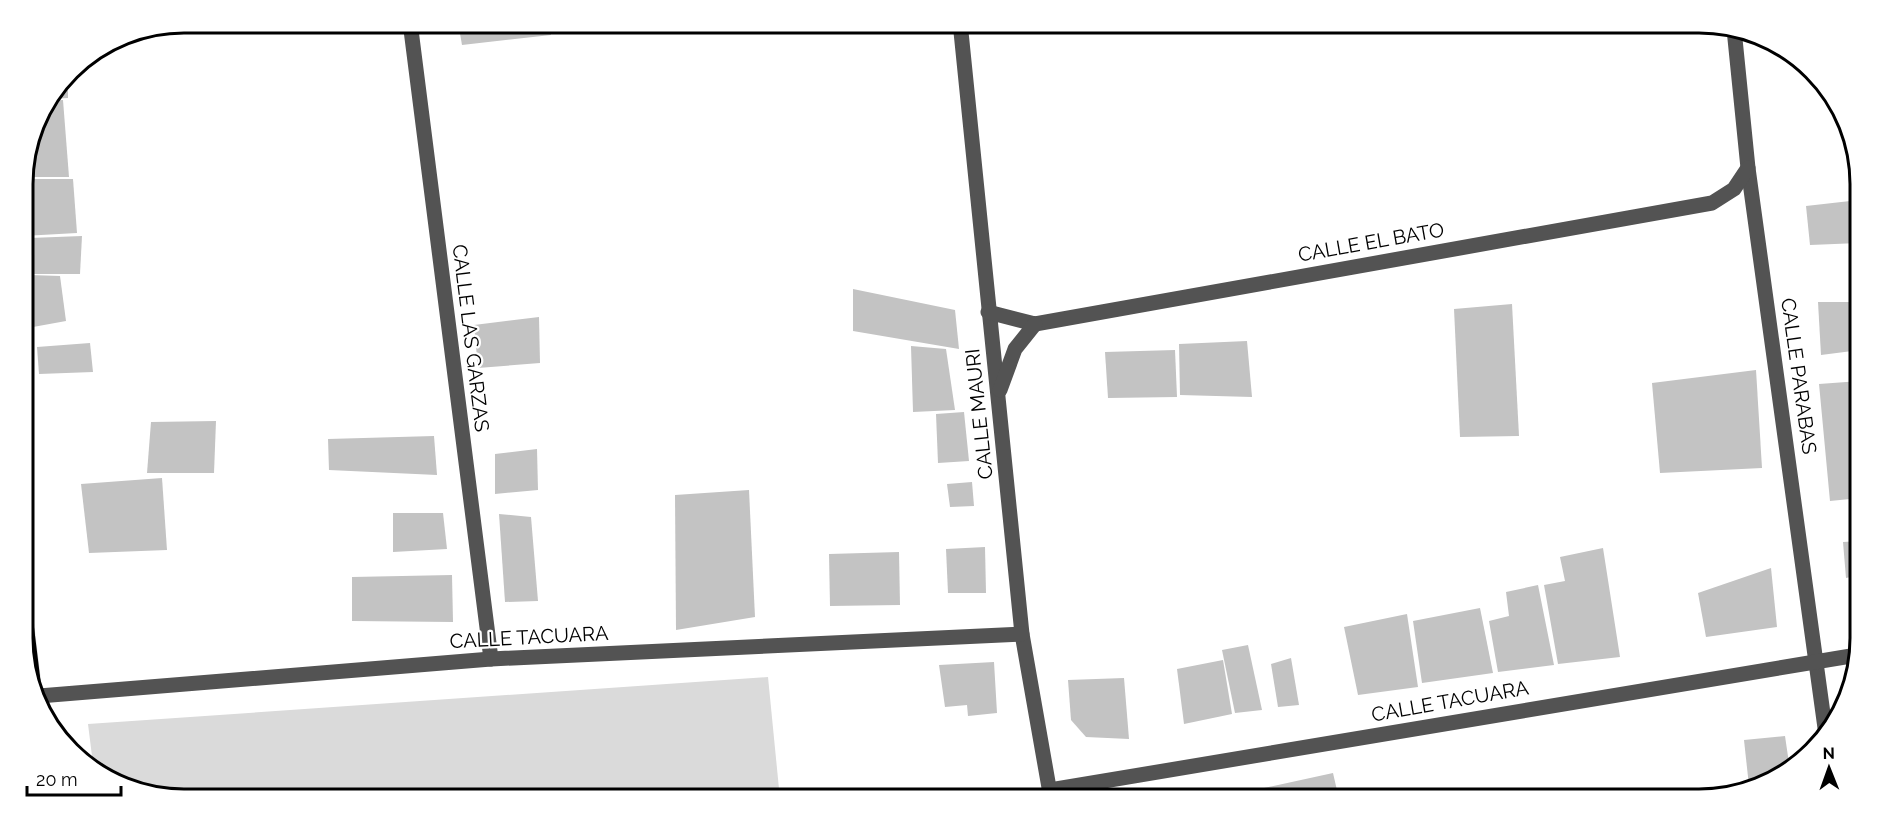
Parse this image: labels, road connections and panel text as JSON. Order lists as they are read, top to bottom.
{
  "streets": {
    "street": [
      "CALLE EL BATO",
      "CALLE LAS GARZAS",
      "CALLE PARABAS",
      "CALLE MAURI",
      "CALLE TACUARA"
    ]
  },
  "crossings": [
    ["CALLE EL BATO", "CALLE PARABAS"],
    ["CALLE EL BATO", "CALLE MAURI"],
    ["CALLE LAS GARZAS", "CALLE TACUARA"],
    ["CALLE PARABAS", "CALLE TACUARA"],
    ["CALLE MAURI", "CALLE TACUARA"]
  ],
  "scale_bar": "20 m",
  "north": "top"
}
